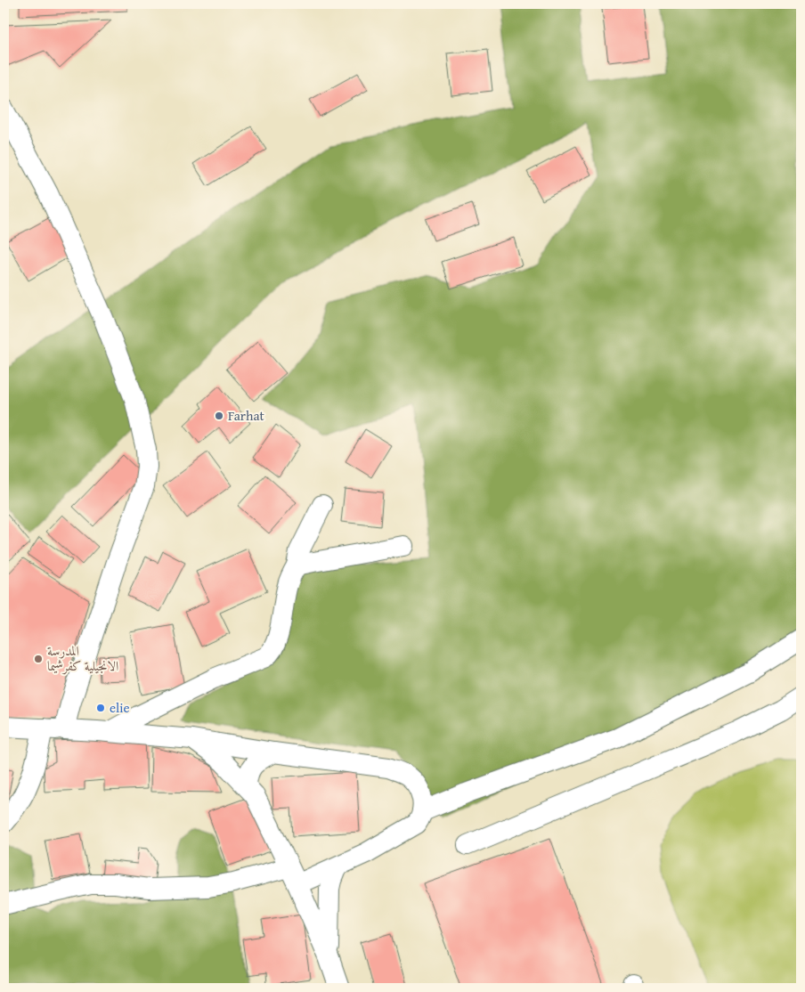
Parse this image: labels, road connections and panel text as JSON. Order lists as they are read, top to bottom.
{
  "places": ["Farhat", "المدرسة الانجيلية كفرشيما", "elie"]
}
